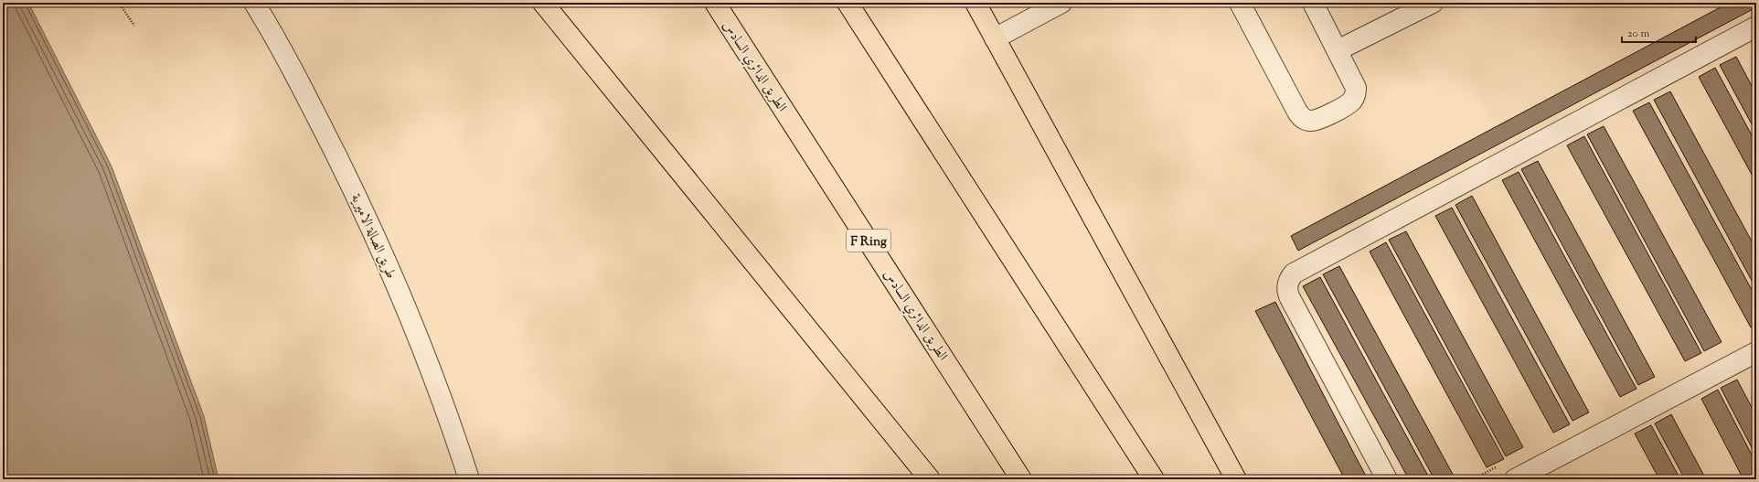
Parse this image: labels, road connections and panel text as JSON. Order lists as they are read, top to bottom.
{
  "streets": {
    "highway": ["الطريق الدائري السادس", "F Ring"],
    "street": ["طريق الصالة الاميرية"]
  },
  "scale_bar": "20 m"
}
